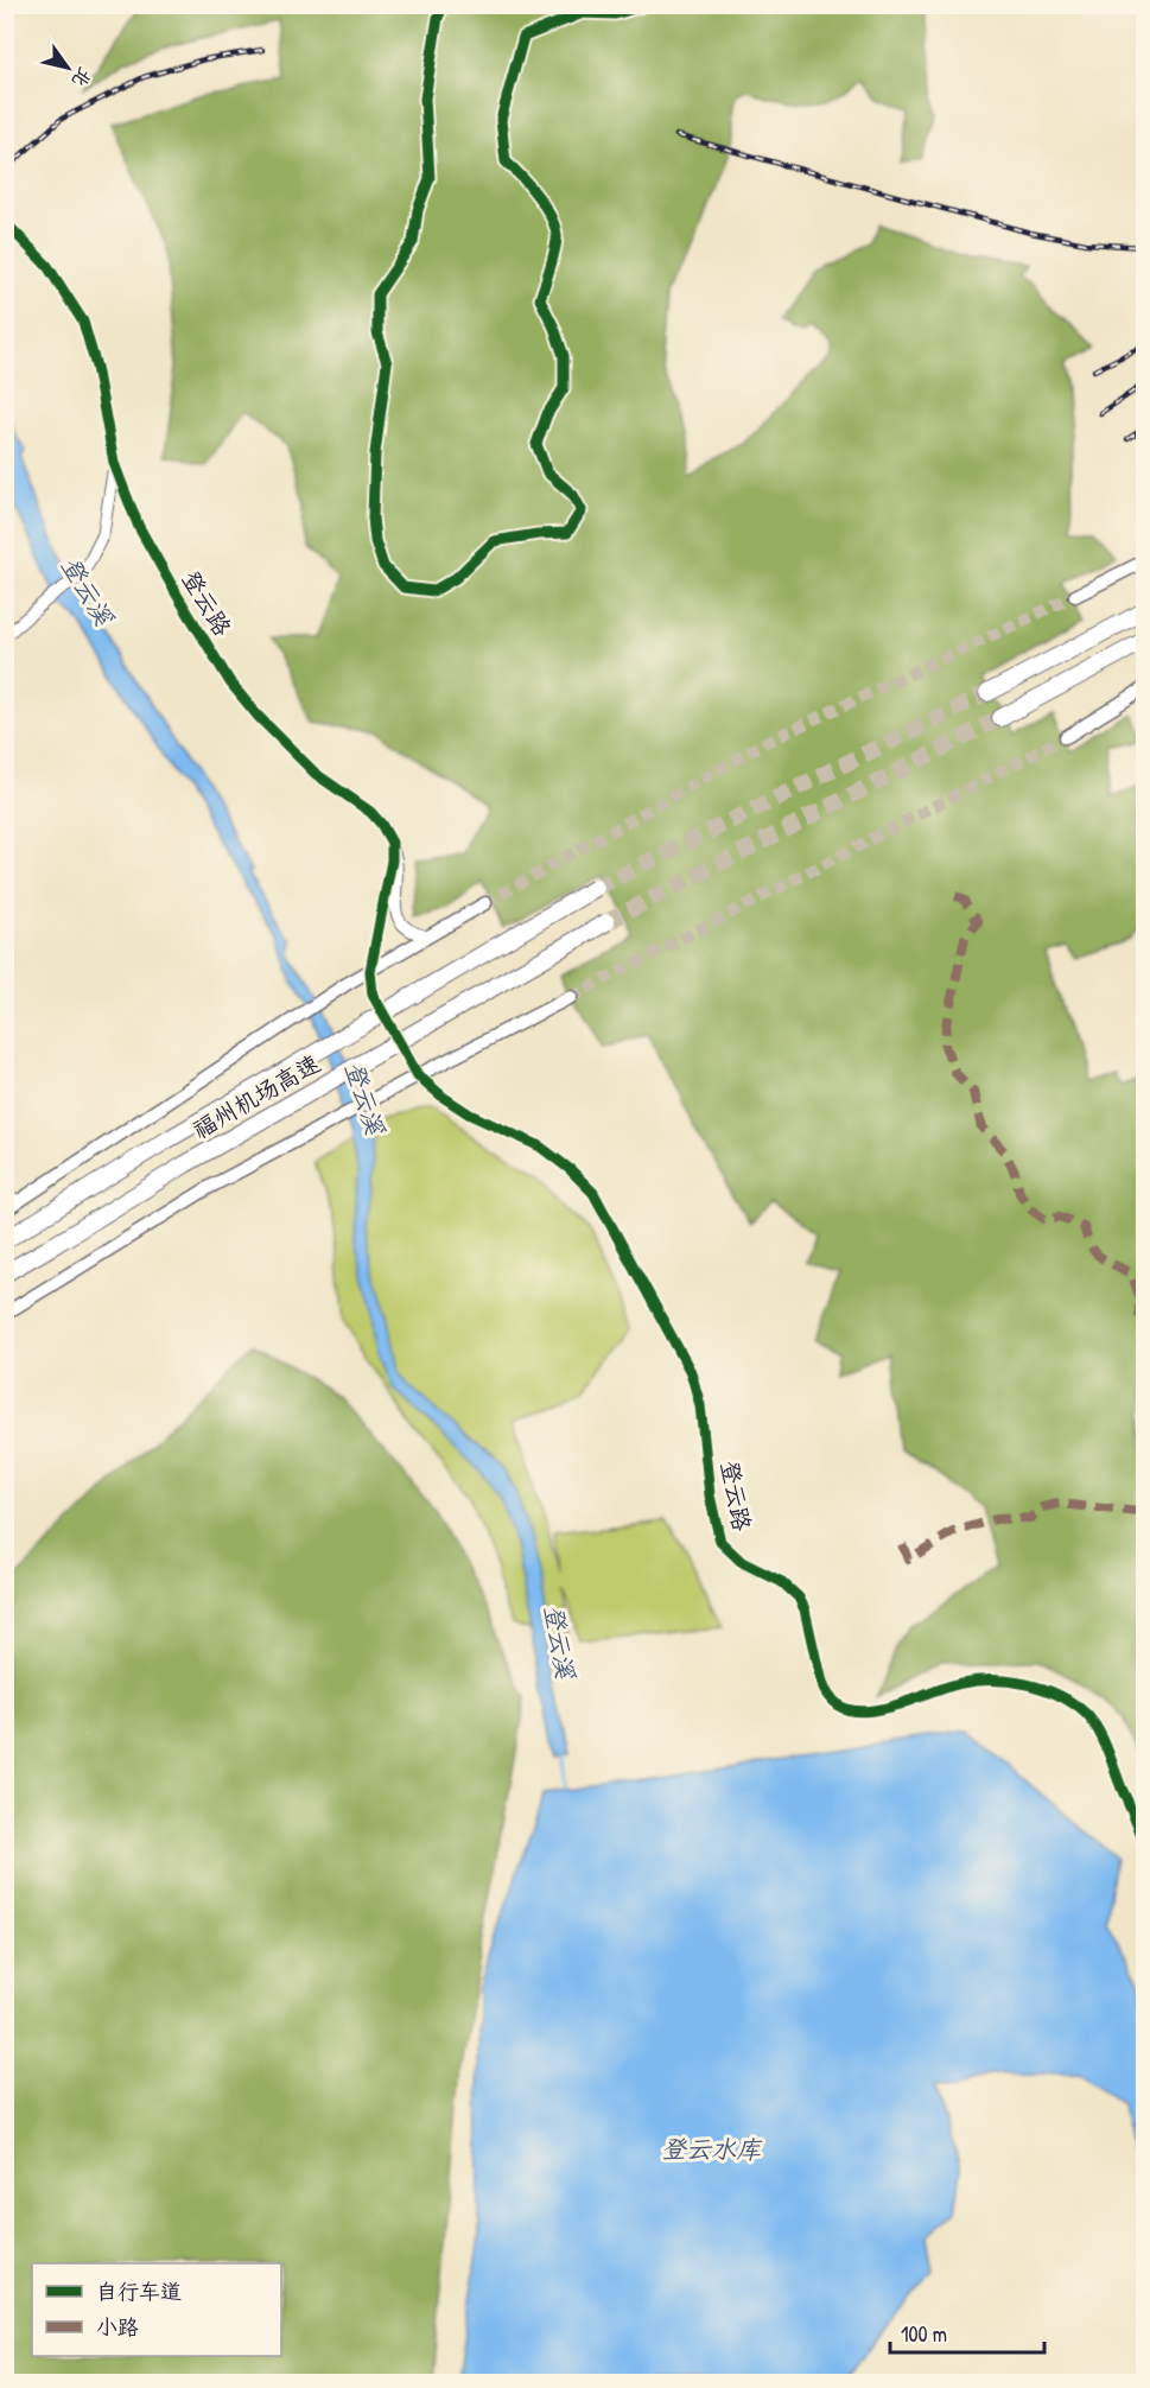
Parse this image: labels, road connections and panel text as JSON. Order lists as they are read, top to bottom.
{
  "streets": {
    "highway": ["福州机场高速"],
    "street": ["登云路"]
  },
  "water": ["登云溪", "登云水库"],
  "legend": ["自行车道", "小路"],
  "scale_bar": "100 m",
  "north": "bottom right"
}
